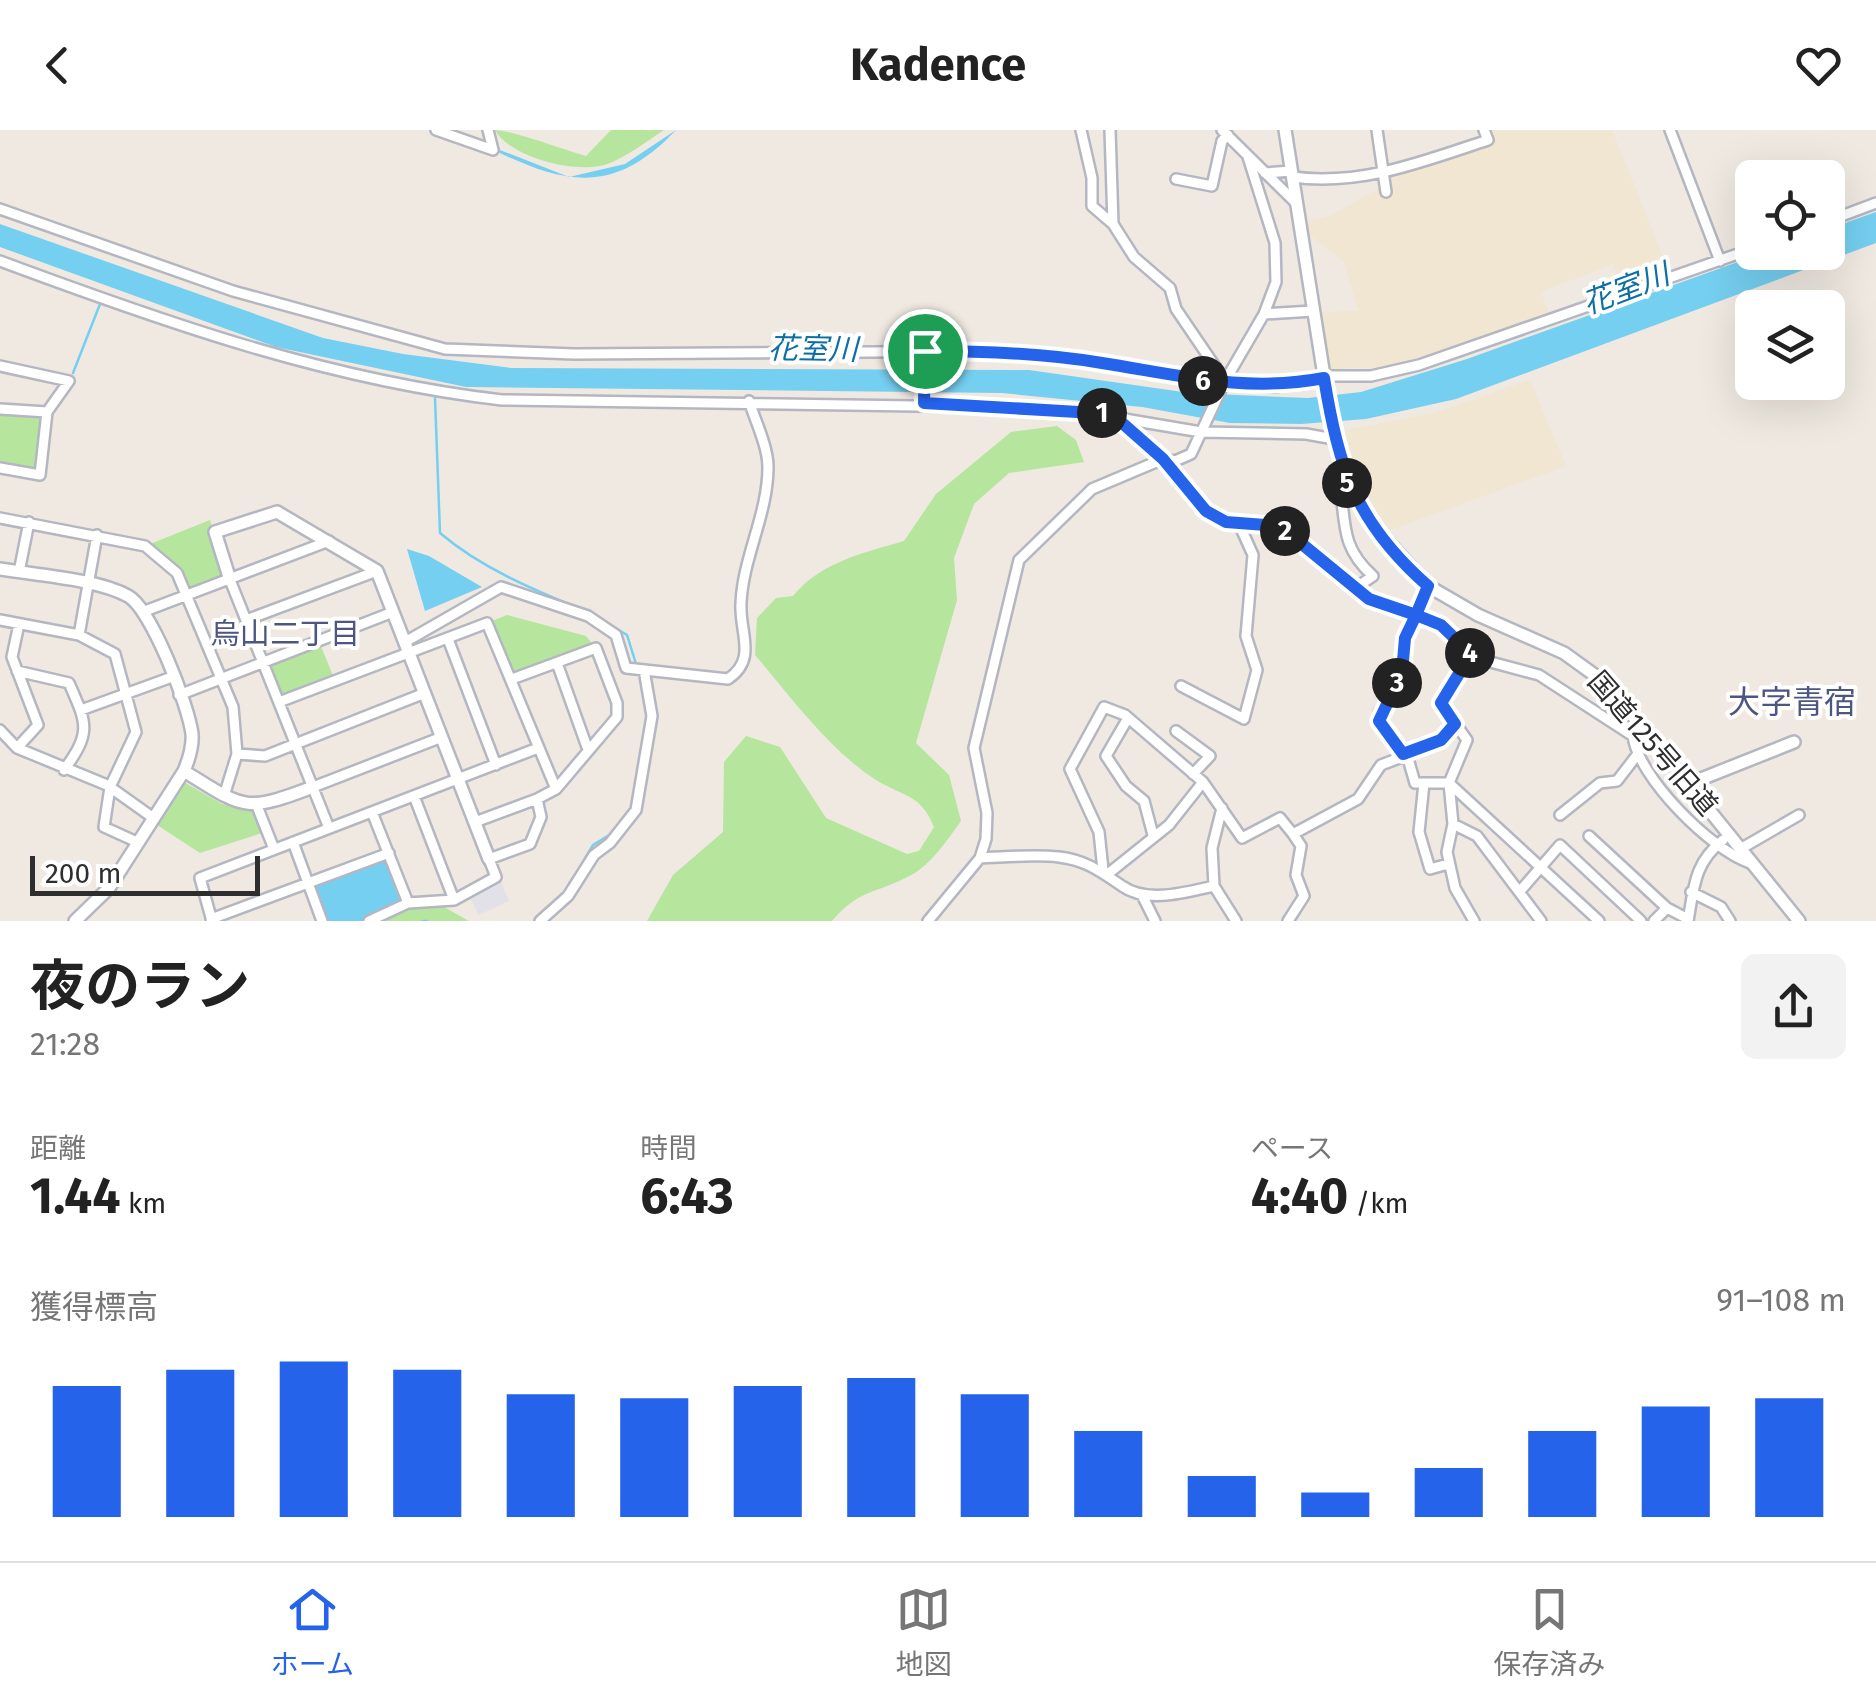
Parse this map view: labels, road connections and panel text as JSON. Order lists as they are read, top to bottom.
{
  "streets": {
    "street": ["国道125号旧道"]
  },
  "districts": ["烏山二丁目", "大字青宿"],
  "water": ["花室川"],
  "scale_bar": "200 m",
  "page": {
    "header": "Kadence",
    "pins": [
      "6",
      "1",
      "5",
      "2",
      "4",
      "3"
    ],
    "scale": "200 m",
    "heading": ["夜のラン", "21:28"],
    "stats": [
      ["距離", "1.44 km"],
      ["時間", "6:43"],
      ["ペース", "4:40 /km"]
    ],
    "chart": ["獲得標高", "91–108 m"],
    "tabs": ["ホーム", "地図", "保存済み"]
  }
}
